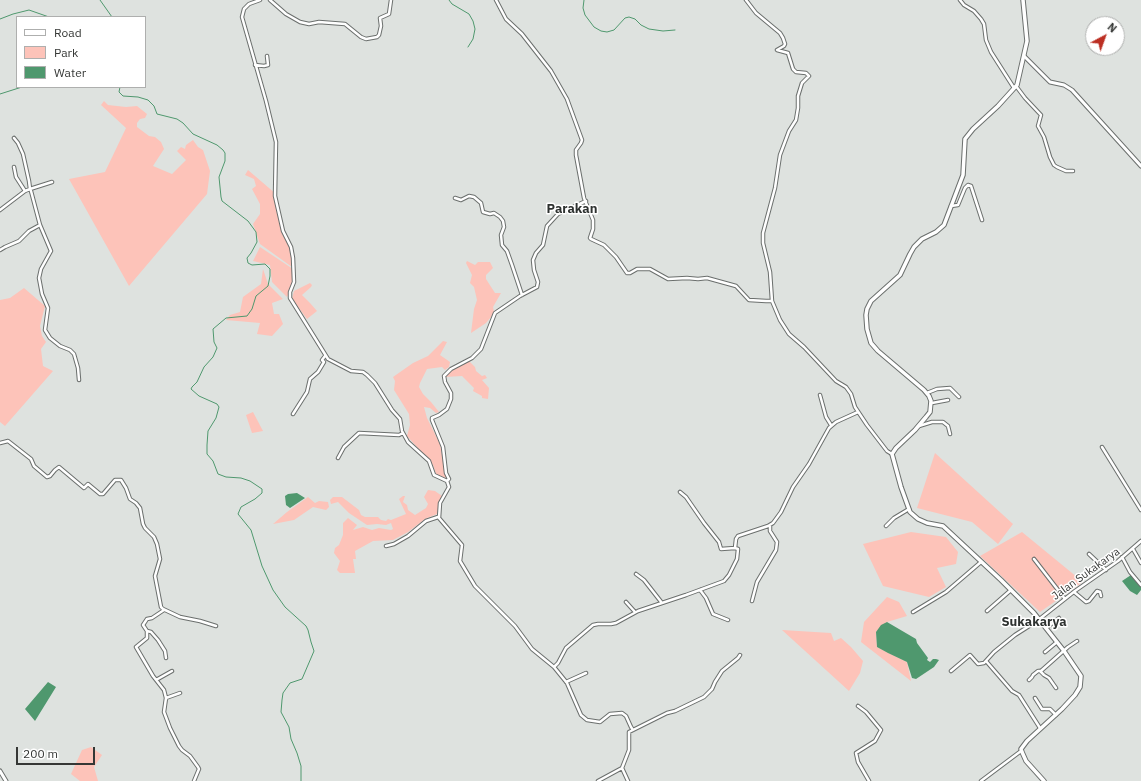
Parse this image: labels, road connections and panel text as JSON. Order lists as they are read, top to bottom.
{
  "streets": {
    "street": ["Jalan Sukakarya"]
  },
  "districts": ["Parakan", "Sukakarya"],
  "legend": ["Road", "Park", "Water"],
  "scale_bar": "200 m",
  "north": "top right"
}
